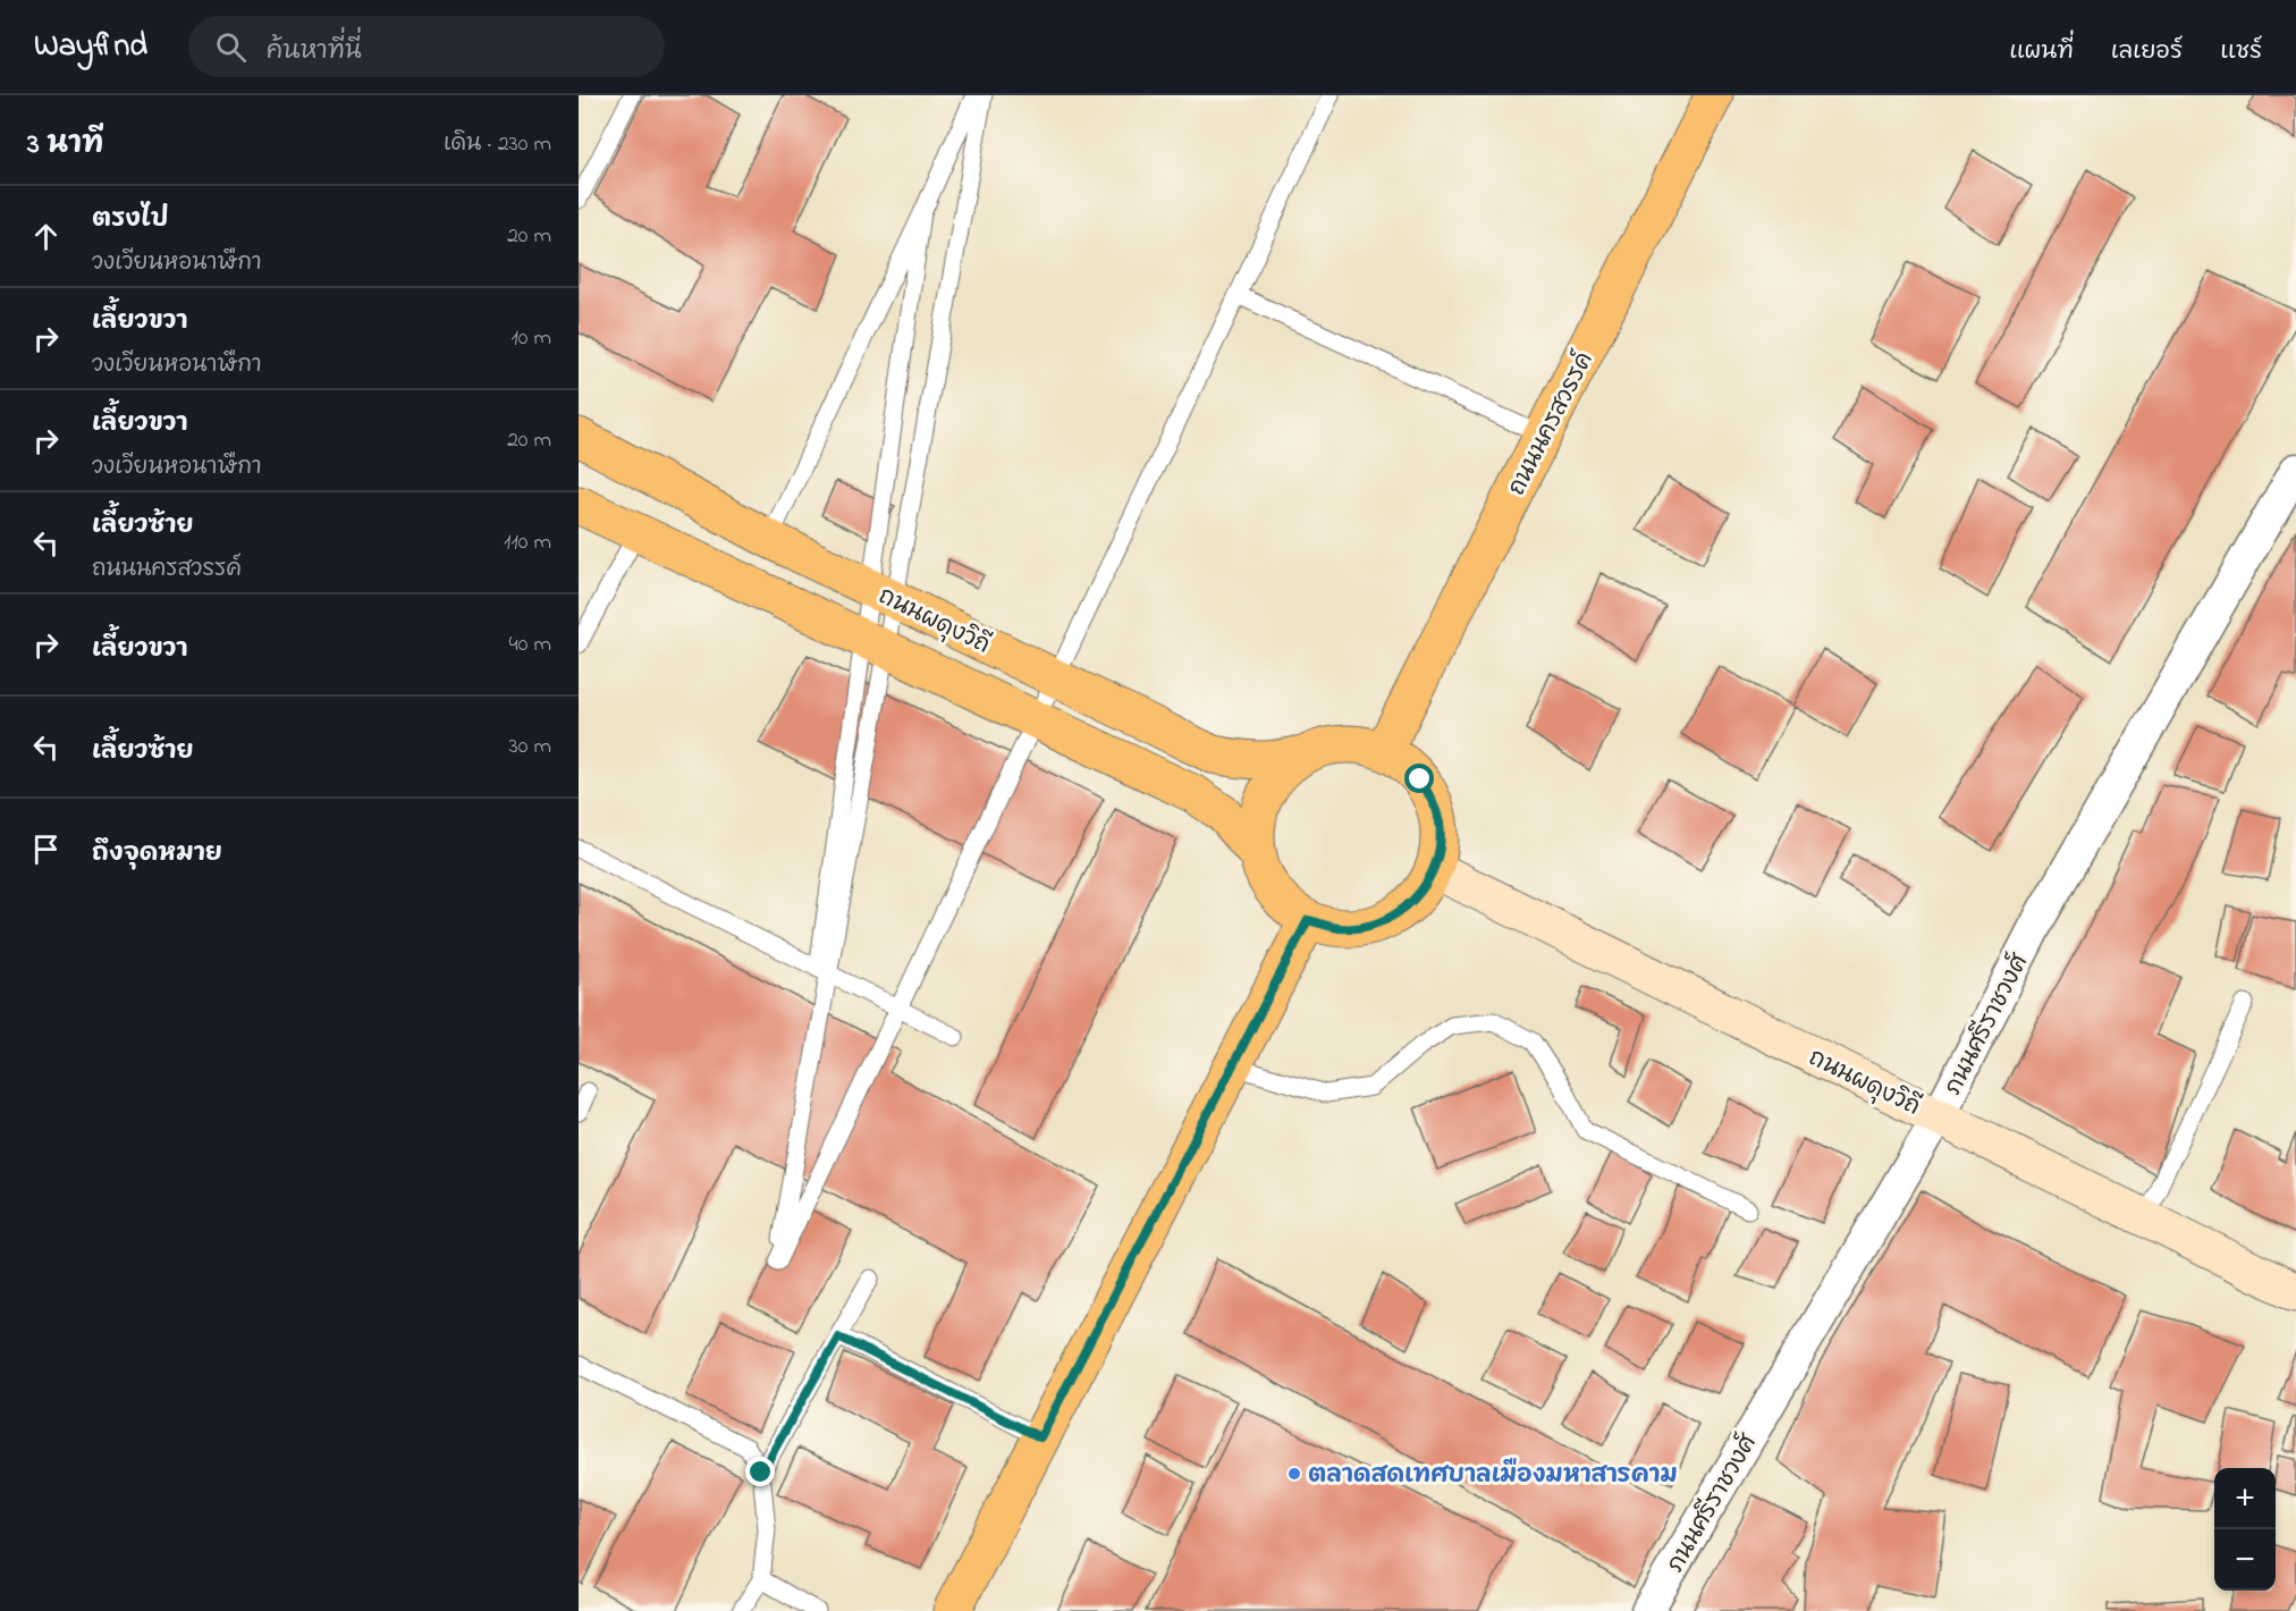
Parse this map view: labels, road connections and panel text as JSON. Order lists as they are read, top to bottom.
{
  "streets": {
    "main road": ["ถนนนครสวรรค์", "ถนนผดุงวิถี"],
    "street": ["ภนนศรีราชวงศ์"]
  },
  "crossings": [
    ["ถนนนครสวรรค์", "ถนนผดุงวิถี"],
    ["ถนนผดุงวิถี", "ภนนศรีราชวงศ์"]
  ],
  "places": ["ตลาดสดเทศบาลเมืองมหาสารคาม"],
  "page": {
    "header": "Wayfind",
    "search": "ค้นหาที่นี่",
    "nav": ["แผนที่", "เลเยอร์", "แชร์"],
    "heading": ["3 นาที", "เดิน · 230 m"],
    "list": [
      ["ตรงไป", "วงเวียนหอนาฬืกา", "20 m"],
      ["เลี้ยวขวา", "วงเวียนหอนาฬืกา", "10 m"],
      ["เลี้ยวขวา", "วงเวียนหอนาฬืกา", "20 m"],
      ["เลี้ยวซ้าย", "ถนนนครสวรรค์", "110 m"],
      ["เลี้ยวขวา", "40 m"],
      ["เลี้ยวซ้าย", "30 m"],
      "ถึงจุดหมาย"
    ],
    "map_buttons": ["+", "−"]
  }
}
